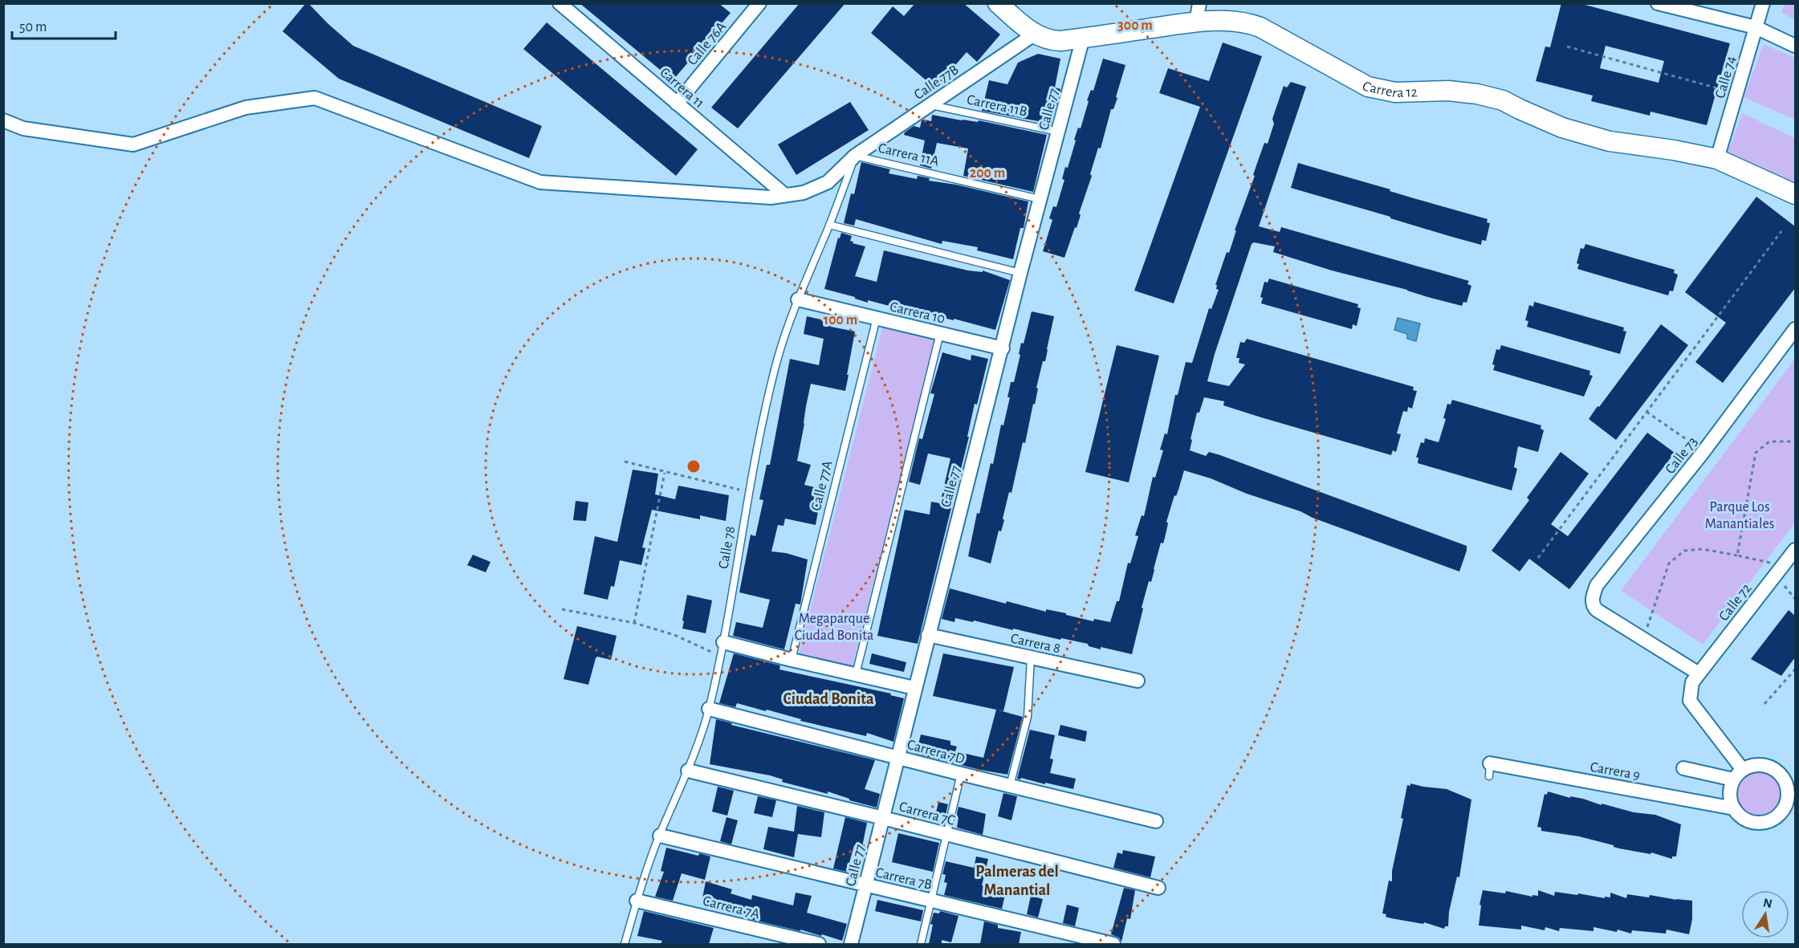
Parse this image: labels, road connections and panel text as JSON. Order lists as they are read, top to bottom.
{
  "streets": {
    "main road": ["Carrera 12"],
    "street": [
      "Calle 76A",
      "Calle 74",
      "Calle 77B",
      "Carrera 11",
      "Calle 77",
      "Carrera 10",
      "Calle 73",
      "Calle 72",
      "Carrera 8",
      "Carrera 7D",
      "Carrera 9",
      "Carrera 7C",
      "Carrera 7B",
      "Carrera 7A"
    ],
    "lane": [
      "Carrera 11B",
      "Carrera 11A",
      "Calle 77A",
      "Calle 78"
    ]
  },
  "crossings": [
    ["Calle 76A", "Carrera 11"],
    ["Calle 74", "Carrera 12"],
    ["Calle 77B", "Carrera 12"],
    ["Calle 77B", "Carrera 11"],
    ["Calle 77B", "Carrera 11B"],
    ["Calle 77B", "Carrera 11A"],
    ["Calle 77B", "Calle 78"],
    ["Carrera 12", "Calle 77"],
    ["Carrera 11B", "Calle 77"],
    ["Calle 77", "Carrera 11A"],
    ["Calle 77", "Carrera 10"],
    ["Calle 77", "Carrera 8"],
    ["Calle 77", "Carrera 7D"],
    ["Calle 77", "Carrera 7C"],
    ["Calle 77", "Carrera 7B"],
    ["Carrera 11A", "Calle 78"],
    ["Carrera 10", "Calle 77A"],
    ["Carrera 10", "Calle 78"],
    ["Calle 73", "Calle 72"],
    ["Calle 78", "Carrera 7D"],
    ["Calle 78", "Carrera 7C"],
    ["Calle 78", "Carrera 7B"],
    ["Calle 78", "Carrera 7A"],
    ["Calle 72", "Carrera 9"]
  ],
  "districts": ["Ciudad Bonita", "Palmeras del Manantial"],
  "parks": ["Parque Los Manantiales", "Megaparque Ciudad Bonita"],
  "scale_bar": "50 m",
  "north": "top",
  "rings": ["300 m", "200 m", "100 m"]
}
